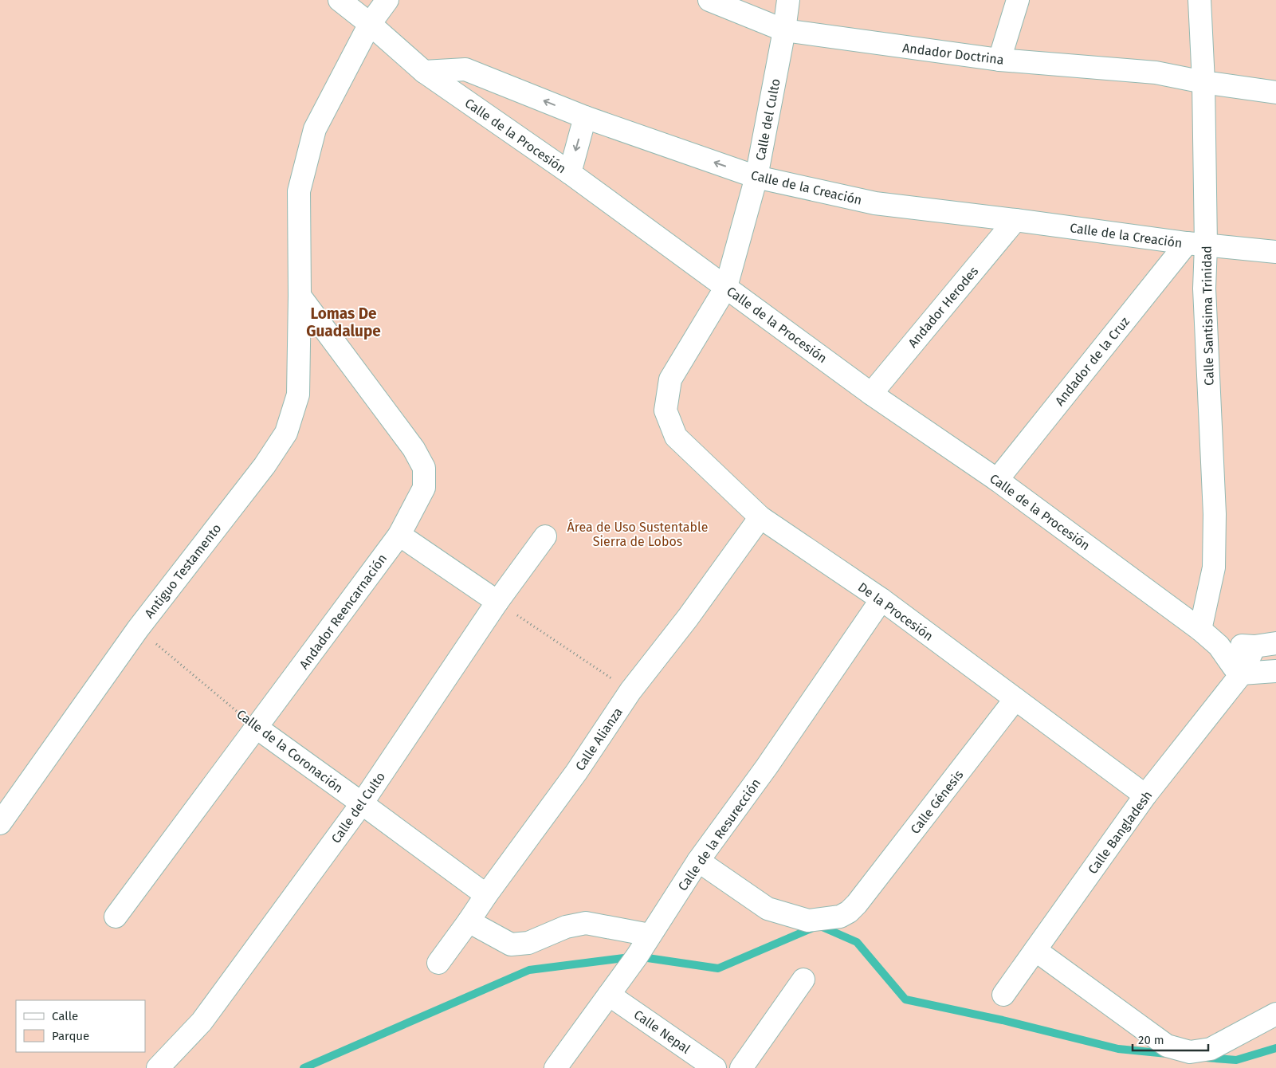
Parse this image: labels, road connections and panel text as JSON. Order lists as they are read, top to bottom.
{
  "streets": {
    "street": [
      "Andador Doctrina",
      "Calle del Culto",
      "Calle de la Procesión",
      "Calle de la Creación",
      "Andador Herodes",
      "Calle Santisima Trinidad",
      "Andador de la Cruz",
      "Antiguo Testamento",
      "Andador Reencarnación",
      "De la Procesión",
      "Calle Alianza",
      "Calle de la Coronación",
      "Calle Génesis",
      "Calle Bangladesh",
      "Calle de la Resurección",
      "Calle Nepal"
    ]
  },
  "crossings": [
    ["Andador Doctrina", "Calle del Culto"],
    ["Andador Doctrina", "Calle Santisima Trinidad"],
    ["Calle del Culto", "Calle de la Procesión"],
    ["Calle del Culto", "Calle de la Creación"],
    ["Calle del Culto", "De la Procesión"],
    ["Calle del Culto", "Calle de la Coronación"],
    ["Calle de la Procesión", "Calle de la Creación"],
    ["Calle de la Procesión", "Andador Herodes"],
    ["Calle de la Procesión", "Calle Santisima Trinidad"],
    ["Calle de la Procesión", "Andador de la Cruz"],
    ["Calle de la Procesión", "Antiguo Testamento"],
    ["Calle de la Procesión", "Calle Bangladesh"],
    ["Calle de la Creación", "Andador Herodes"],
    ["Calle de la Creación", "Calle Santisima Trinidad"],
    ["Calle de la Creación", "Andador de la Cruz"],
    ["Calle Santisima Trinidad", "Andador de la Cruz"],
    ["Antiguo Testamento", "Andador Reencarnación"],
    ["Antiguo Testamento", "Calle de la Coronación"],
    ["Andador Reencarnación", "Calle de la Coronación"],
    ["De la Procesión", "Calle Alianza"],
    ["De la Procesión", "Calle Génesis"],
    ["De la Procesión", "Calle Bangladesh"],
    ["De la Procesión", "Calle de la Resurección"],
    ["Calle Alianza", "Calle de la Coronación"],
    ["Calle Génesis", "Calle de la Resurección"],
    ["Calle de la Resurección", "Calle Nepal"]
  ],
  "one_way": ["Calle de la Creación"],
  "districts": ["Lomas De Guadalupe"],
  "parks": ["Área de Uso Sustentable Sierra de Lobos"],
  "legend": ["Calle", "Parque"],
  "scale_bar": "20 m"
}
